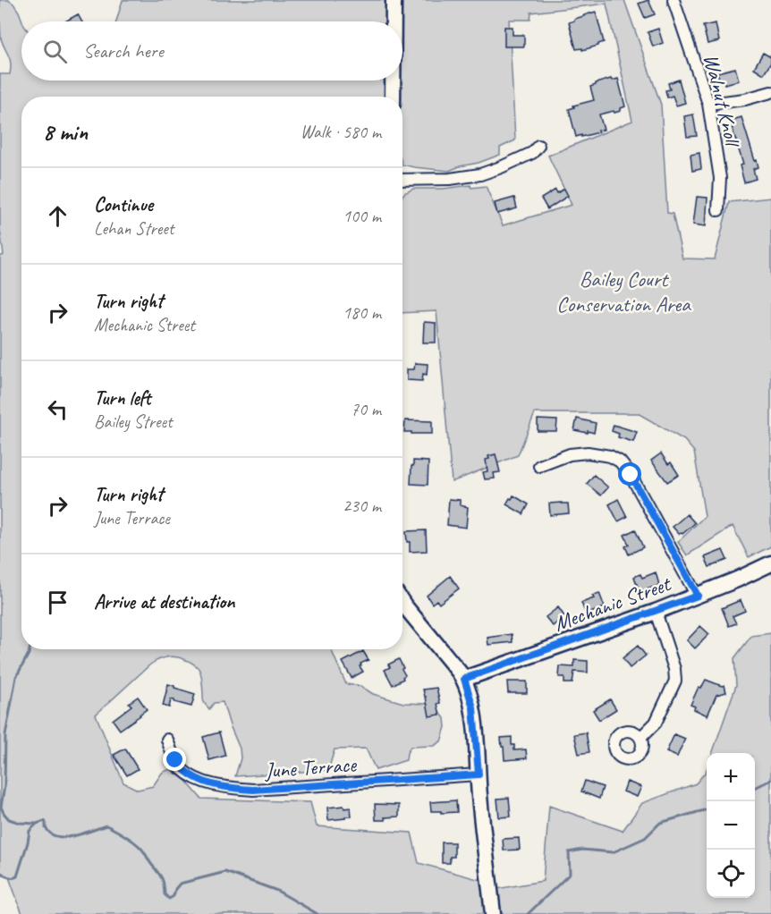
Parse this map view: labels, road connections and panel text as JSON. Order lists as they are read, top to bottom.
{
  "streets": {
    "street": ["Walnut Knoll", "Mechanic Street", "June Terrace"]
  },
  "parks": ["Bailey Court Conservation Area"],
  "page": {
    "search": "Search here",
    "heading": ["8 min", "Walk · 580 m"],
    "list": [
      ["Continue", "Lehan Street", "100 m"],
      ["Turn right", "Mechanic Street", "180 m"],
      ["Turn left", "Bailey Street", "70 m"],
      ["Turn right", "June Terrace", "230 m"],
      "Arrive at destination"
    ],
    "map_buttons": ["+", "−"]
  }
}
